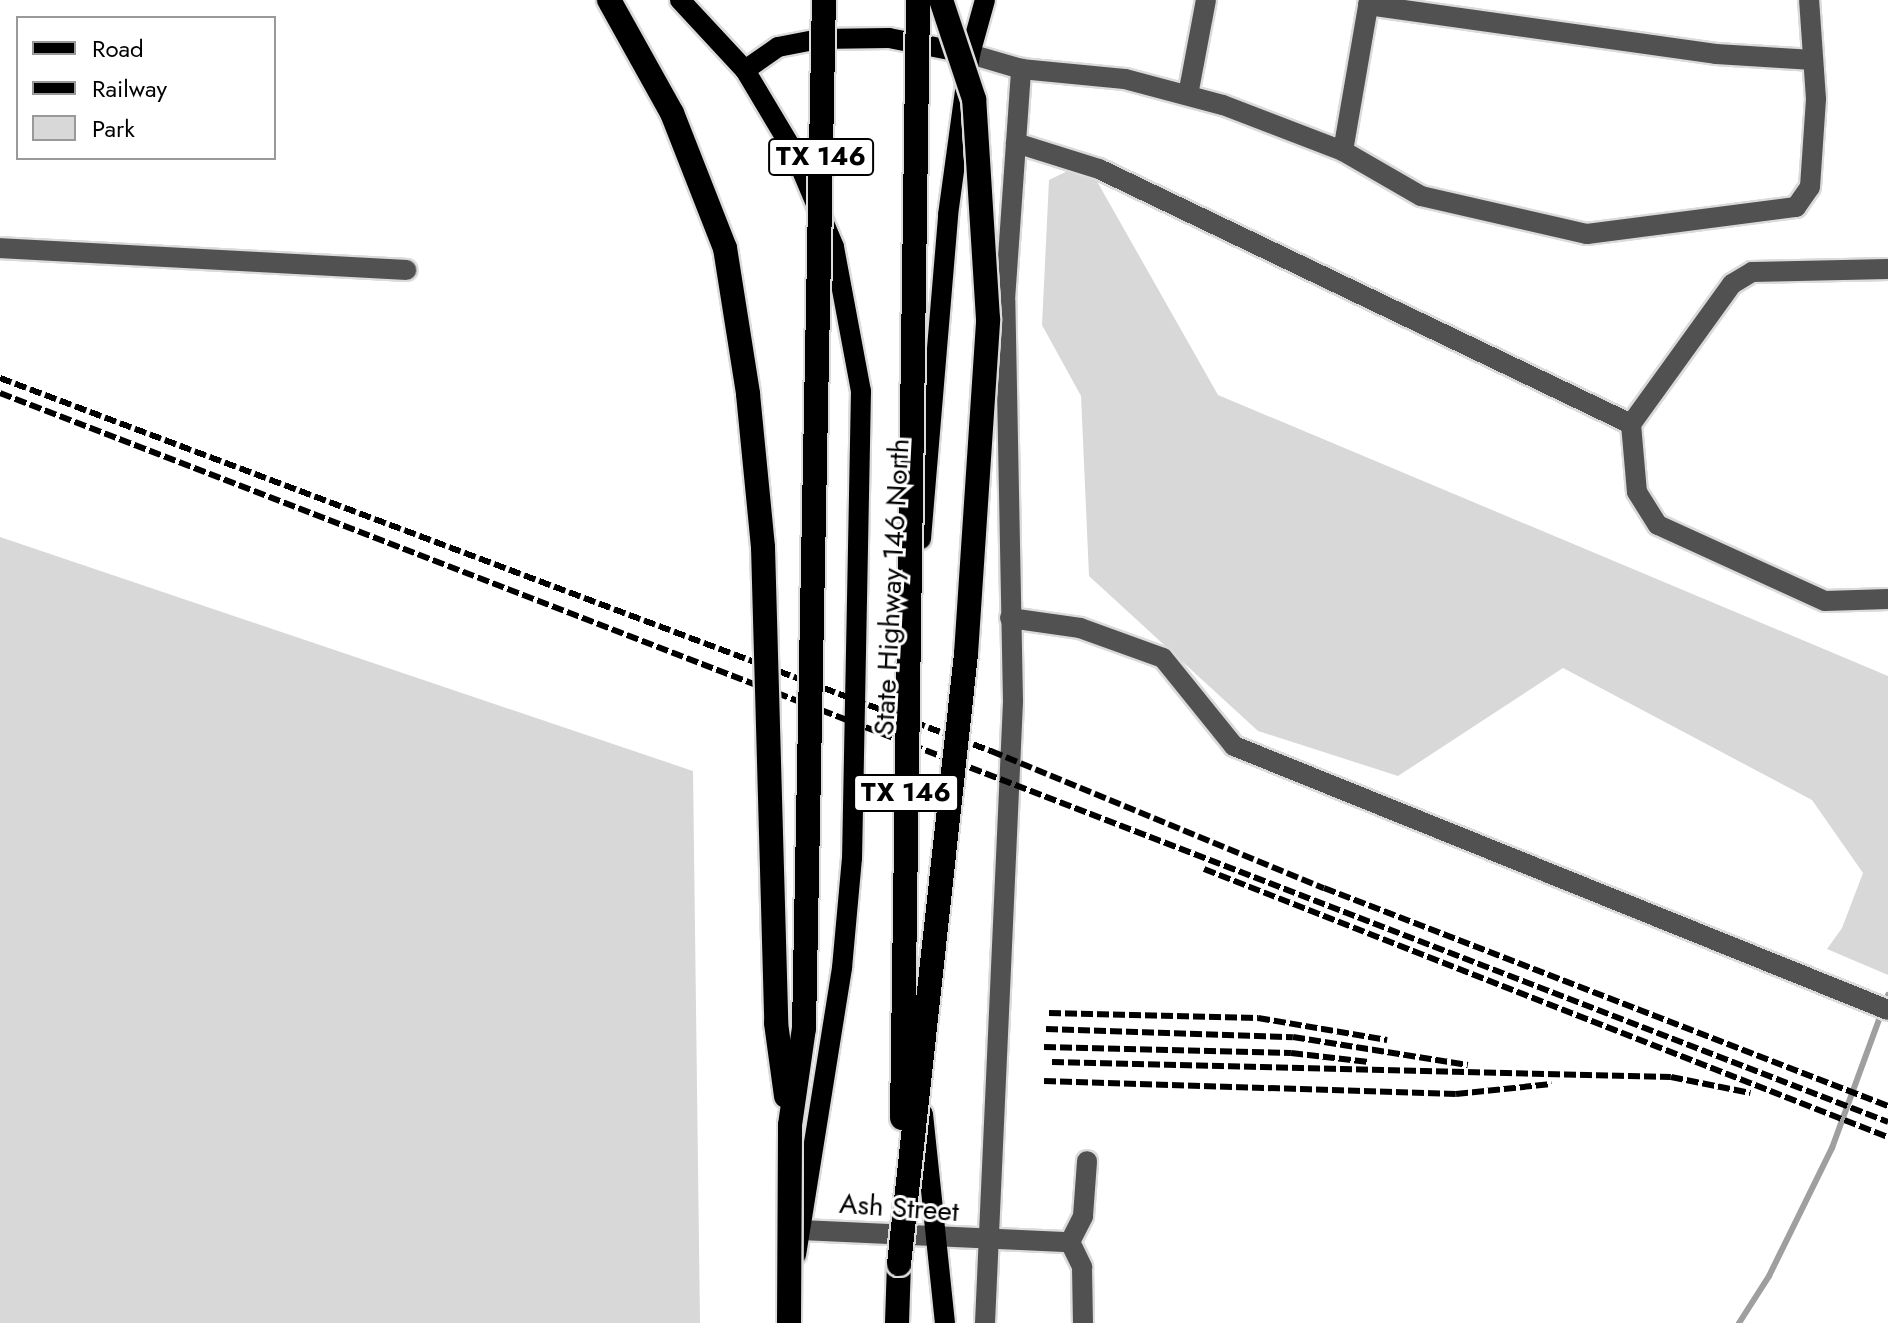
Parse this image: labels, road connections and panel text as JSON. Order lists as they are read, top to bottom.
{
  "streets": {
    "highway": ["TX 146"],
    "main road": ["State Highway 146 North"],
    "street": ["Ash Street"]
  },
  "crossings": [
    ["TX 146", "State Highway 146 North"],
    ["State Highway 146 North", "Ash Street"]
  ],
  "legend": ["Road", "Railway", "Park"]
}
